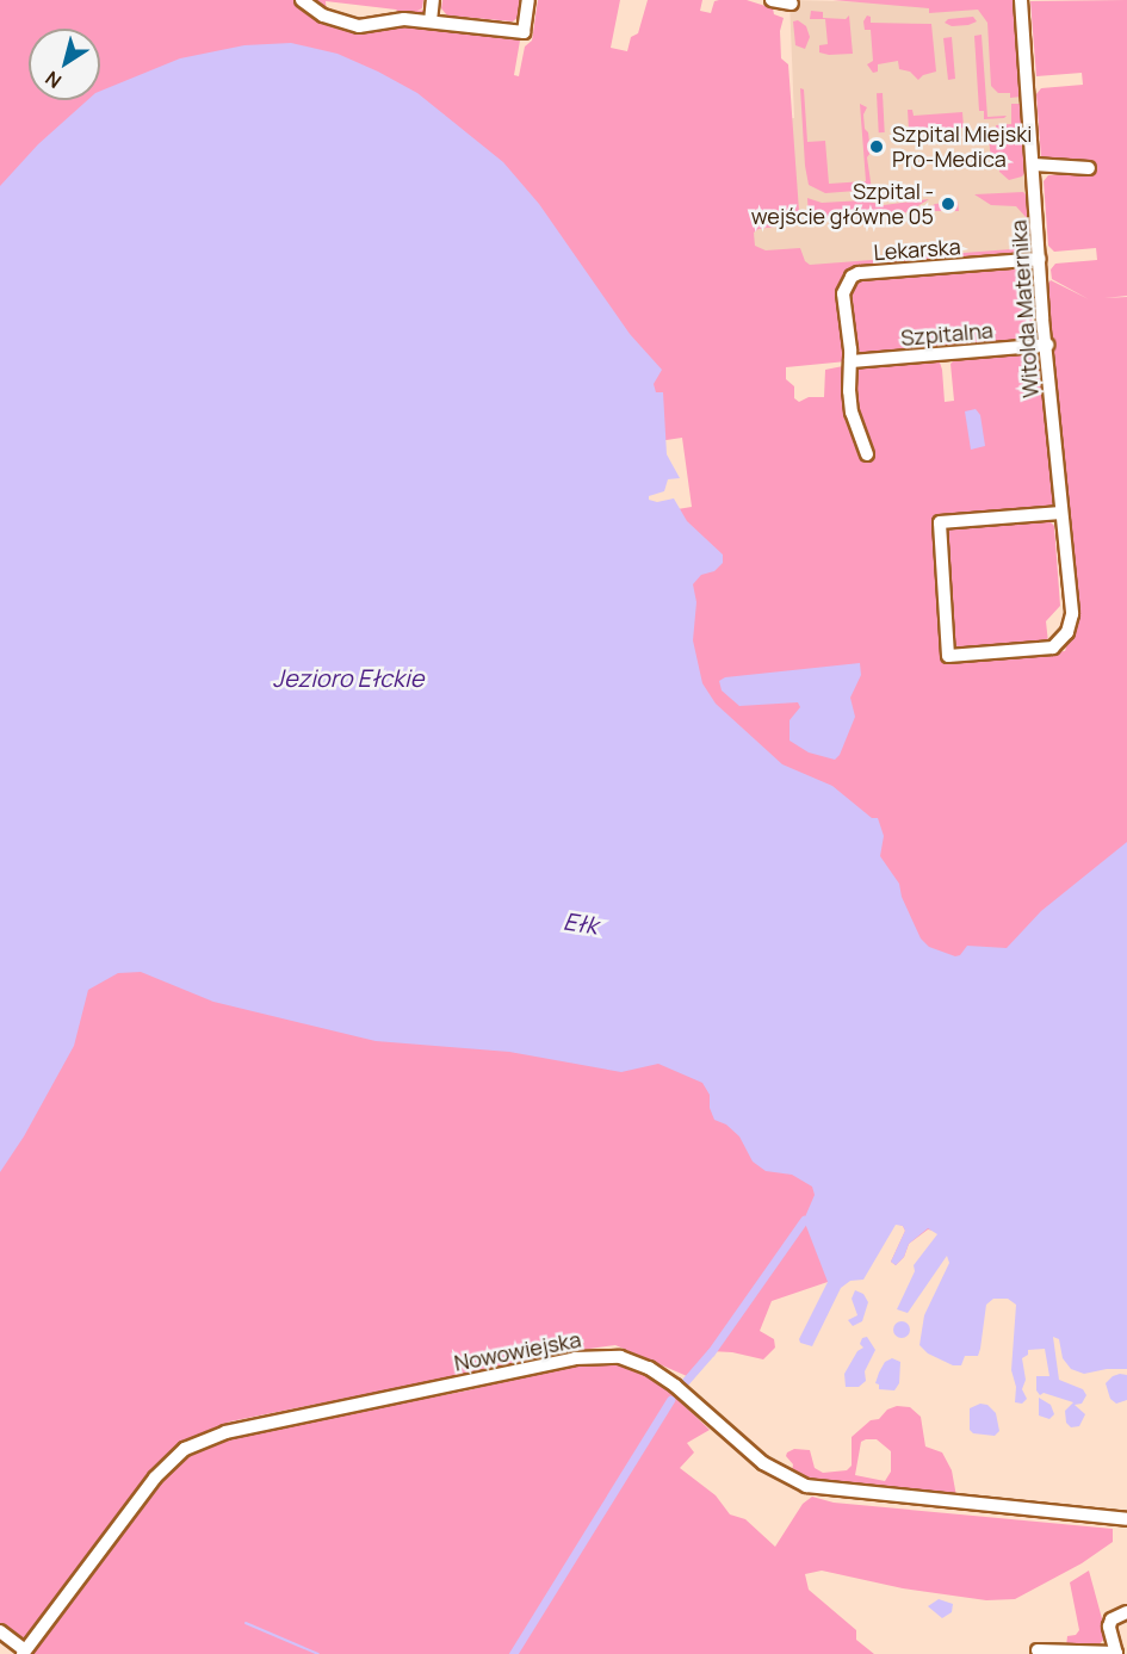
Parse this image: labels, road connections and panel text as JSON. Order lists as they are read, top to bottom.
{
  "streets": {
    "street": [
      "Lekarska",
      "Witolda Maternika",
      "Szpitalna",
      "Nowowiejska"
    ]
  },
  "crossings": [
    ["Lekarska", "Witolda Maternika"],
    ["Lekarska", "Szpitalna"],
    ["Witolda Maternika", "Szpitalna"]
  ],
  "water": ["Jezioro Ełckie", "Ełk"],
  "places": ["Szpital Miejski Pro-Medica", "Szpital - wejście główne 05"],
  "north": "bottom left"
}
